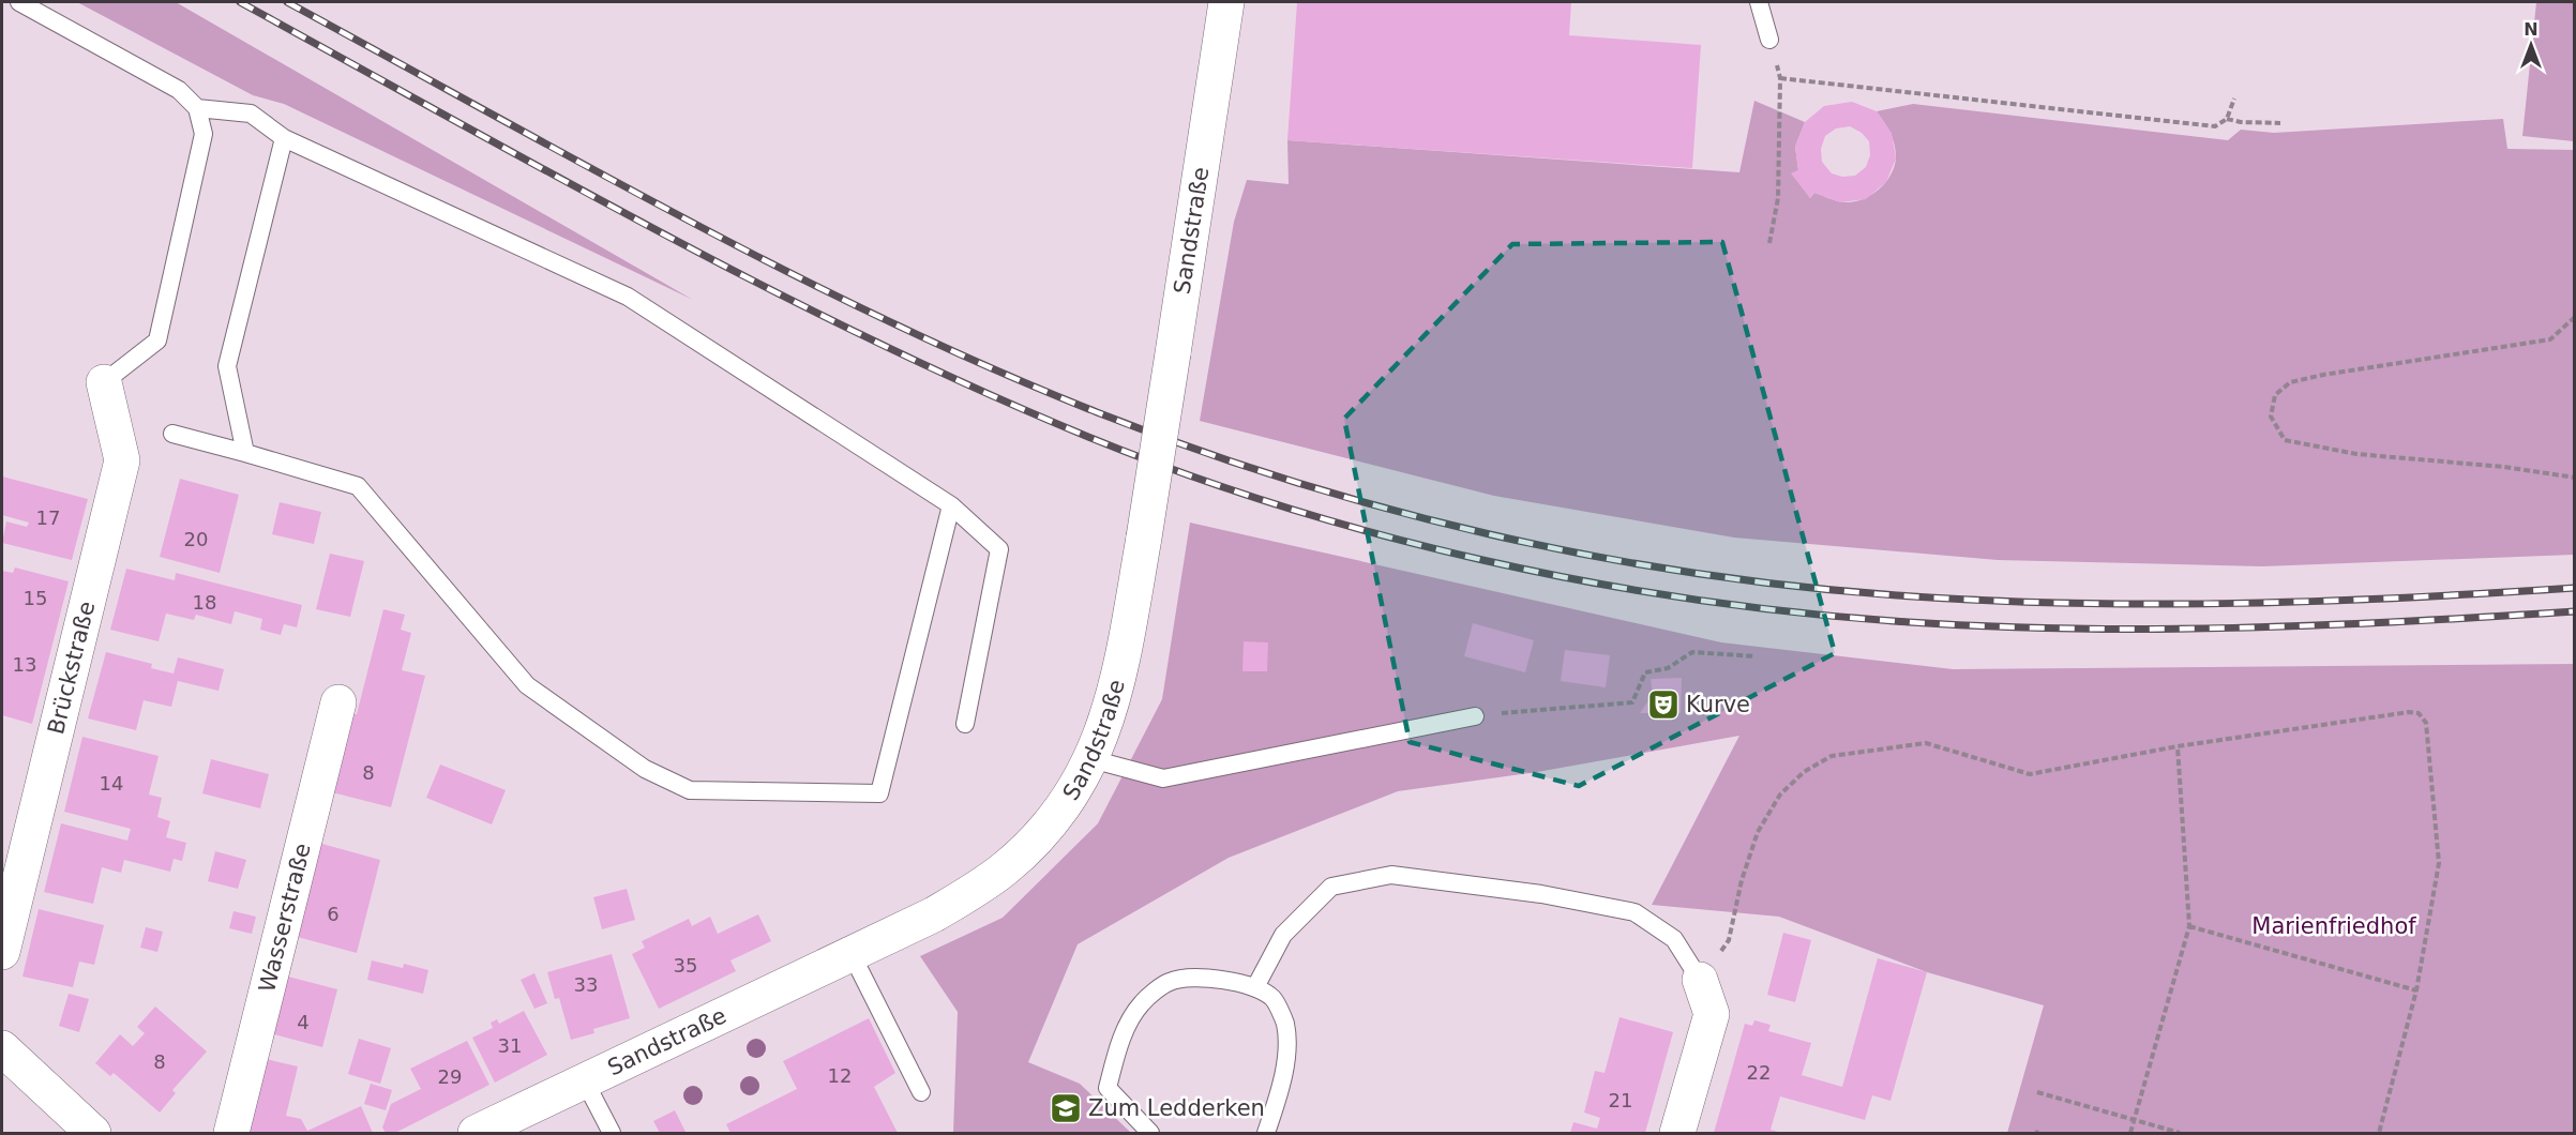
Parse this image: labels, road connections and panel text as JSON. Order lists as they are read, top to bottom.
{
  "streets": {
    "street": ["Sandstraße", "Brückstraße", "Wasserstraße"]
  },
  "parks": ["Marienfriedhof"],
  "places": {
    "theatre": ["Kurve"],
    "school or university": ["Zum Ledderken"]
  },
  "house_numbers": [
    "17",
    "20",
    "15",
    "18",
    "13",
    "8",
    "14",
    "6",
    "35",
    "33",
    "4",
    "31",
    "8",
    "22",
    "12",
    "29",
    "21"
  ],
  "north": "top"
}
